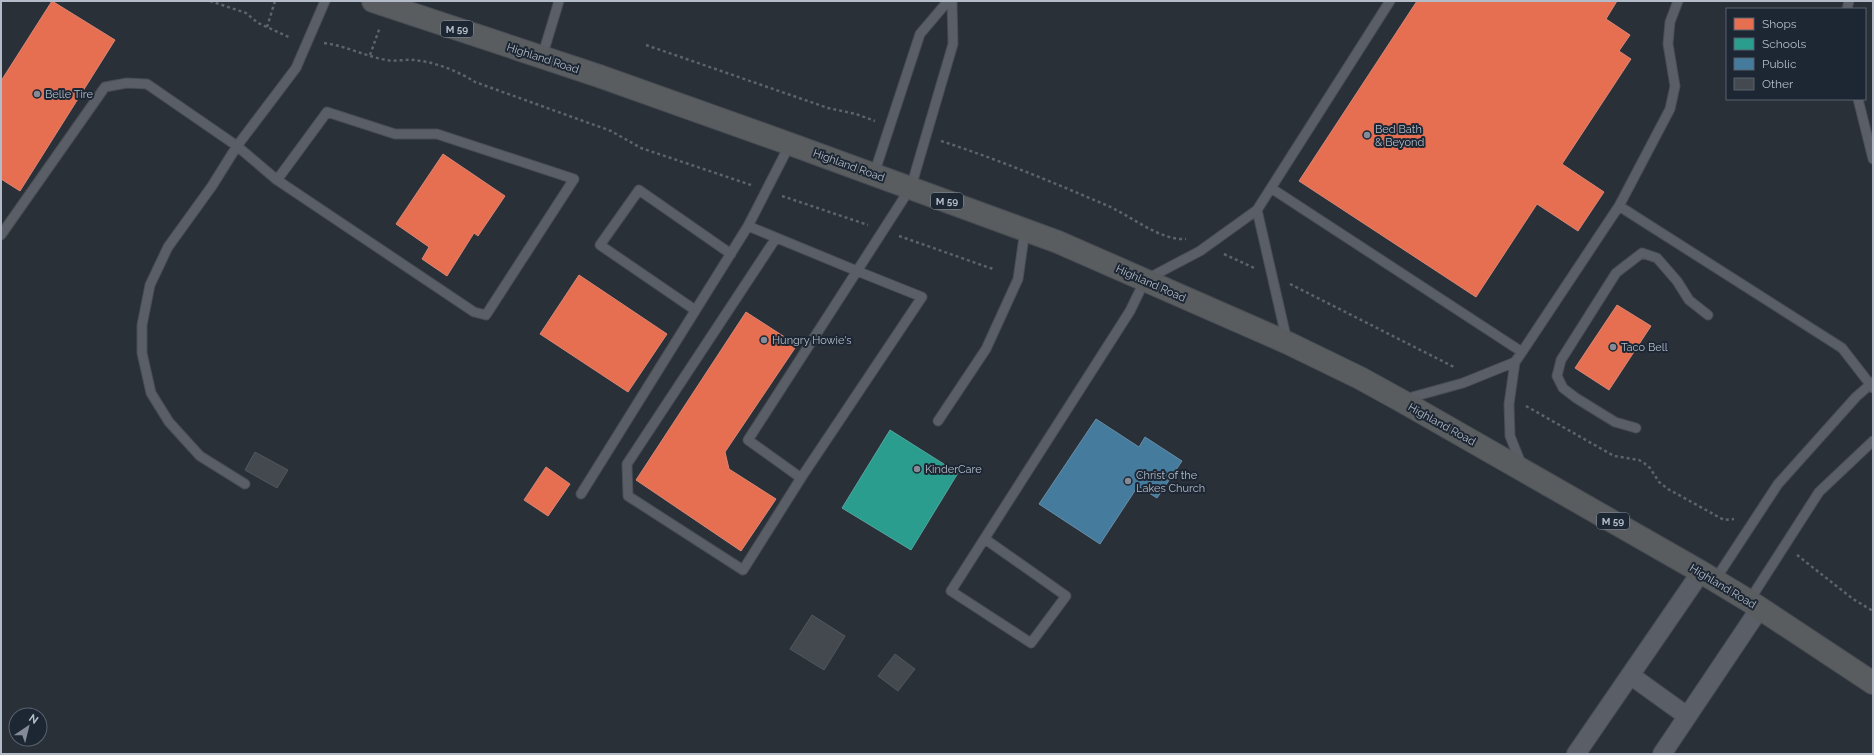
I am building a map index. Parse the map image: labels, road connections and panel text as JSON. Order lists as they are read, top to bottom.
{
  "streets": {
    "highway": ["M 59", "Highland Road"]
  },
  "places": [
    "Belle Tire",
    "Bed Bath & Beyond",
    "Hungry Howie's",
    "Taco Bell",
    "KinderCare",
    "Christ of the Lakes Church"
  ],
  "legend": [
    "Shops",
    "Schools",
    "Public",
    "Other"
  ],
  "north": "top right"
}
